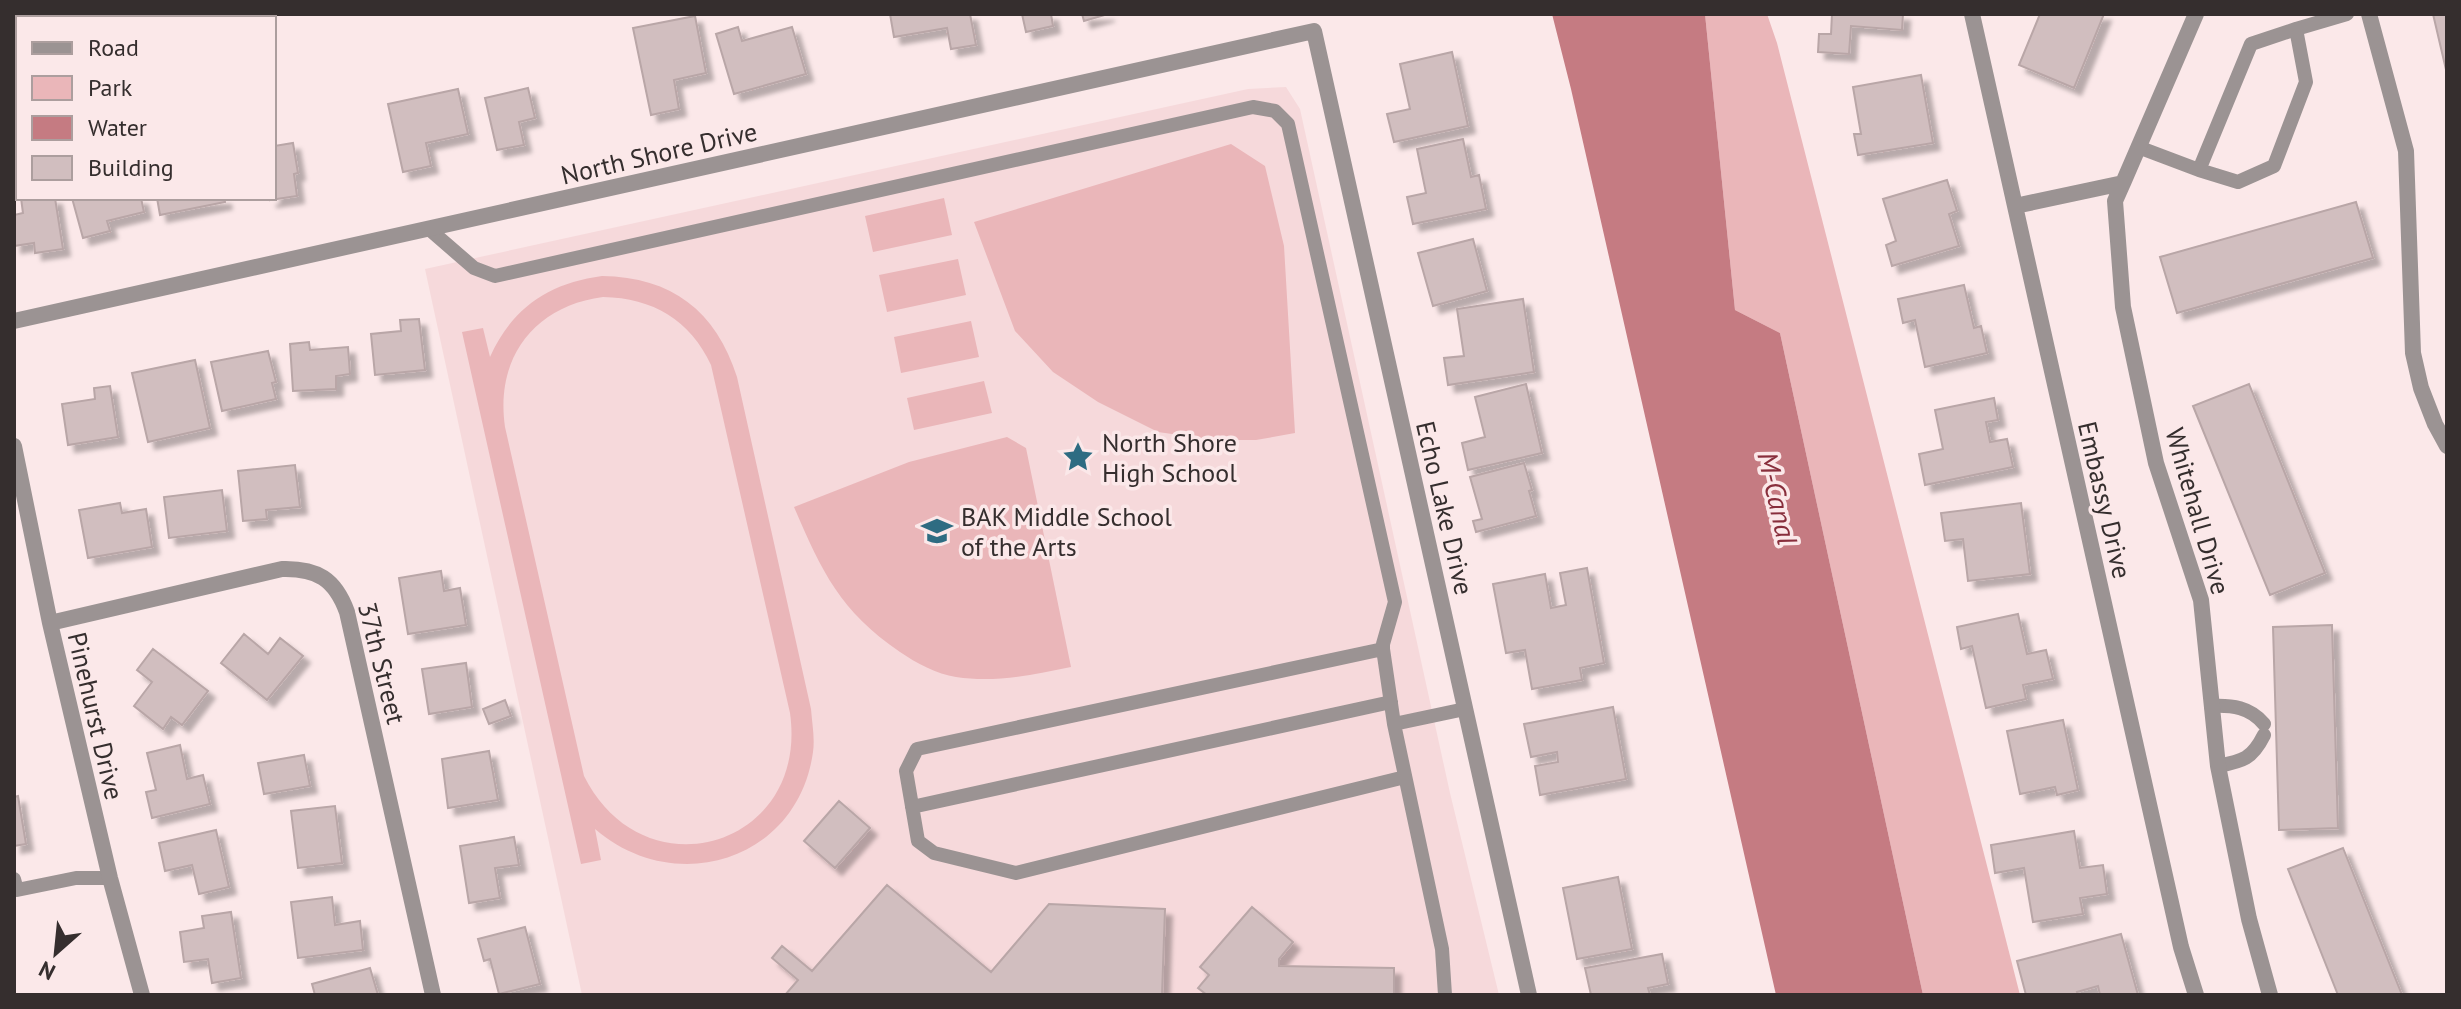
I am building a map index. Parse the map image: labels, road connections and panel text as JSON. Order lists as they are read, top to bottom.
{
  "streets": {
    "street": [
      "North Shore Drive",
      "Embassy Drive",
      "Echo Lake Drive",
      "Whitehall Drive",
      "37th Street",
      "Pinehurst Drive"
    ]
  },
  "crossings": [
    ["North Shore Drive", "Echo Lake Drive"],
    ["37th Street", "Pinehurst Drive"]
  ],
  "water": ["M-Canal"],
  "places": {
    "place": ["North Shore High School"],
    "school or university": ["BAK Middle School of the Arts"]
  },
  "legend": [
    "Road",
    "Park",
    "Water",
    "Building"
  ],
  "north": "bottom left"
}
